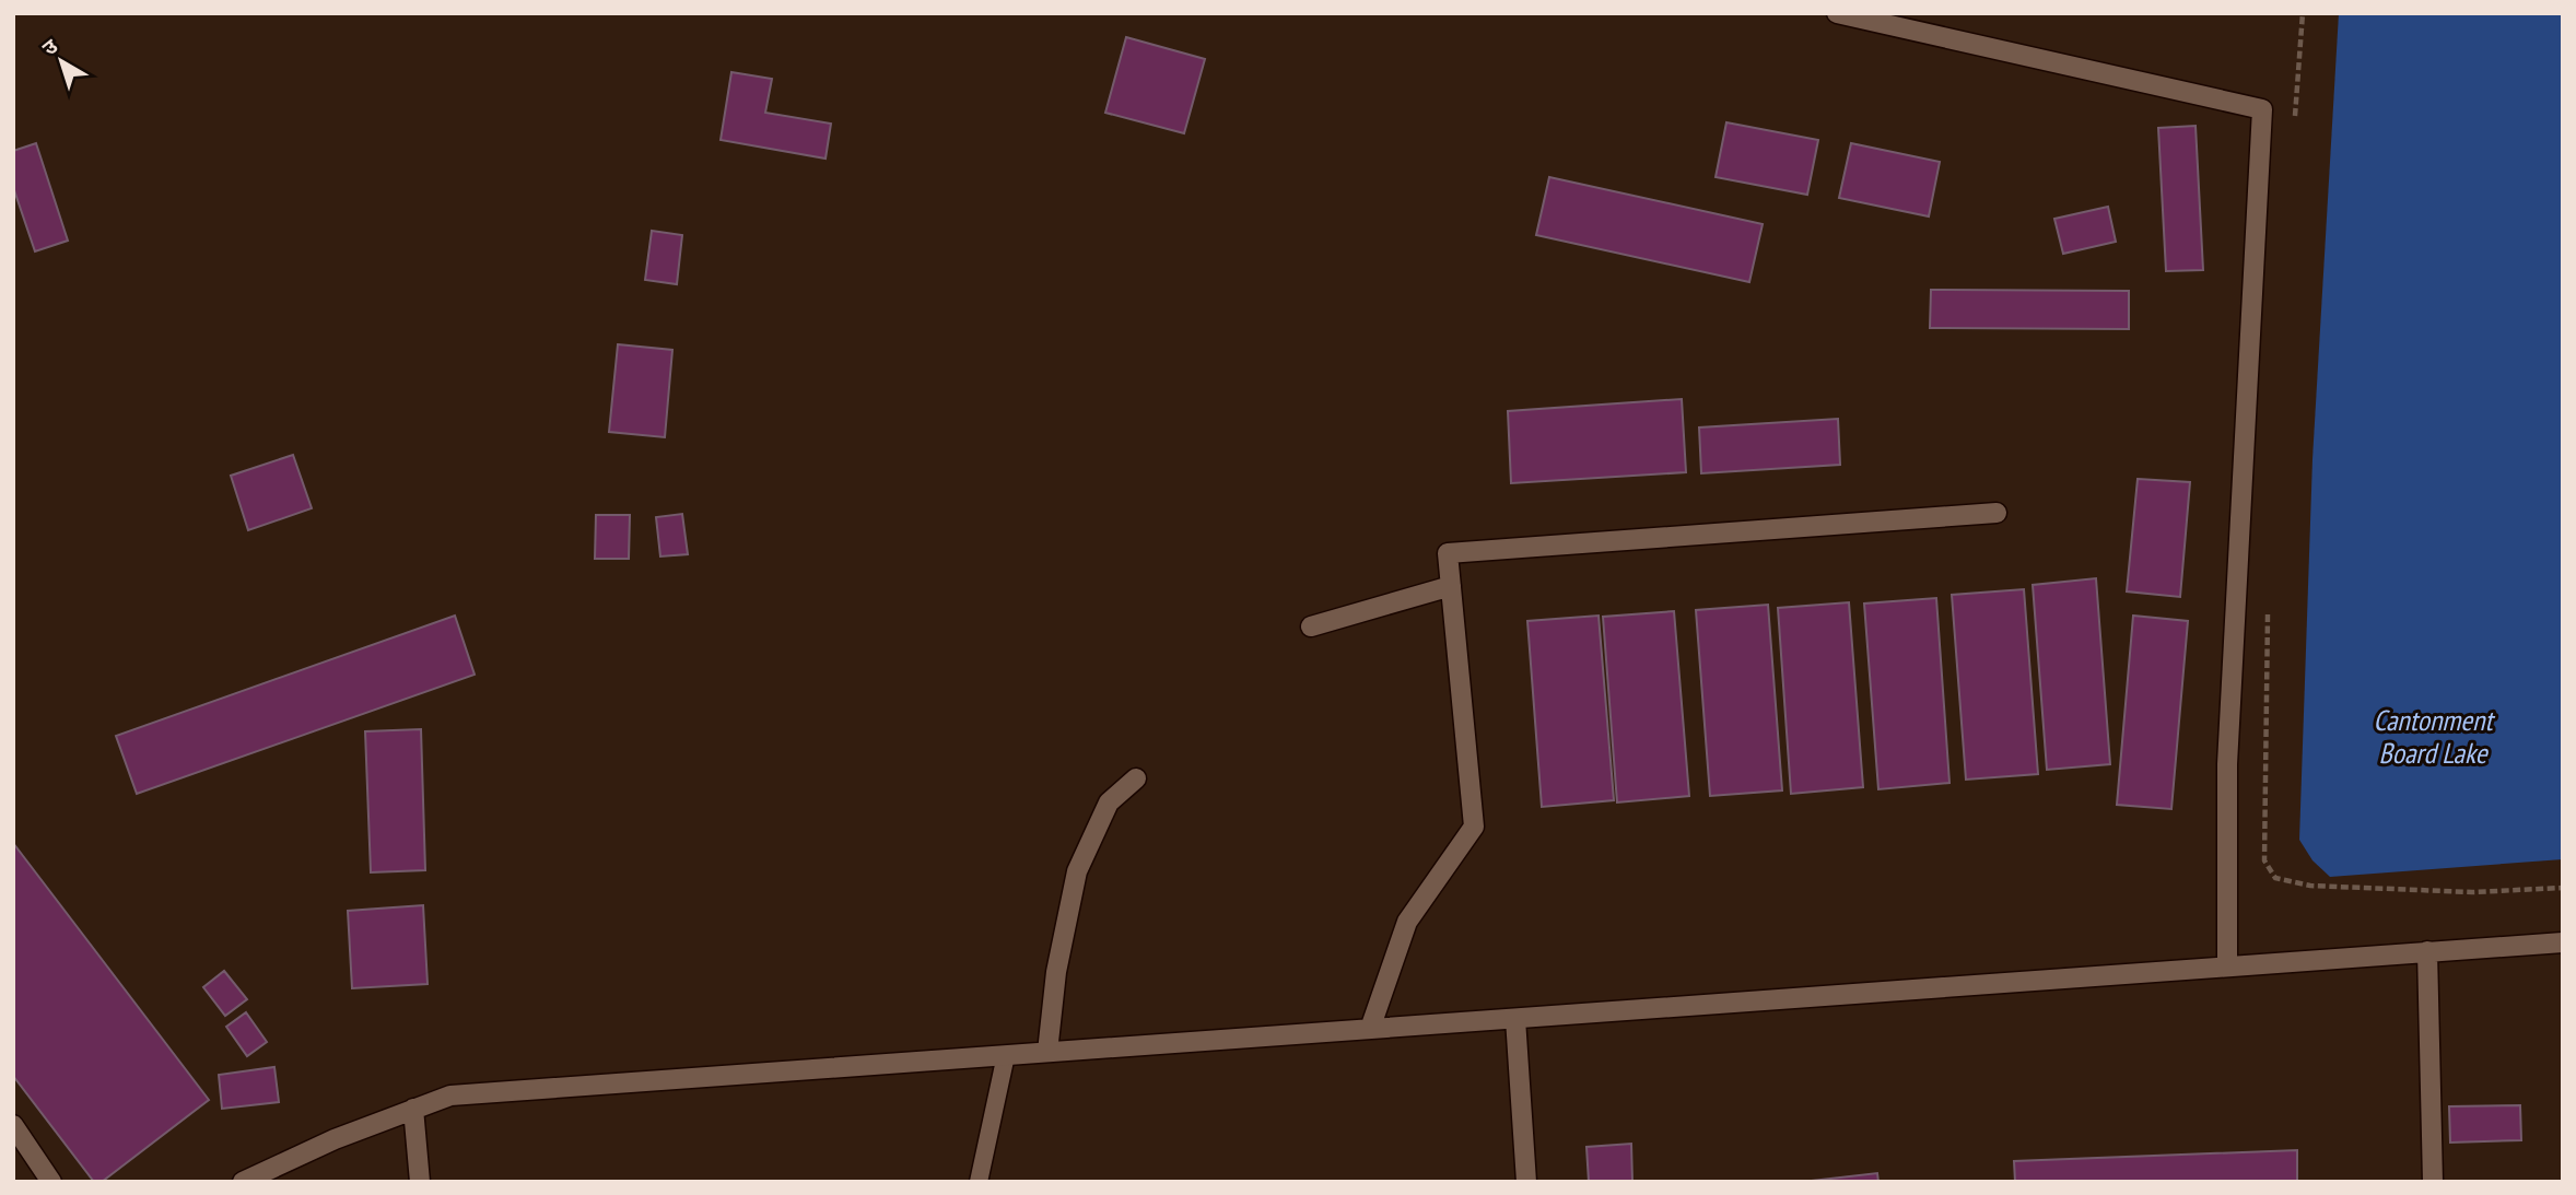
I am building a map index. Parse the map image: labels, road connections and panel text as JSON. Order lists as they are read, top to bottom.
{
  "water": ["Cantonment Board Lake"],
  "north": "top left"
}
